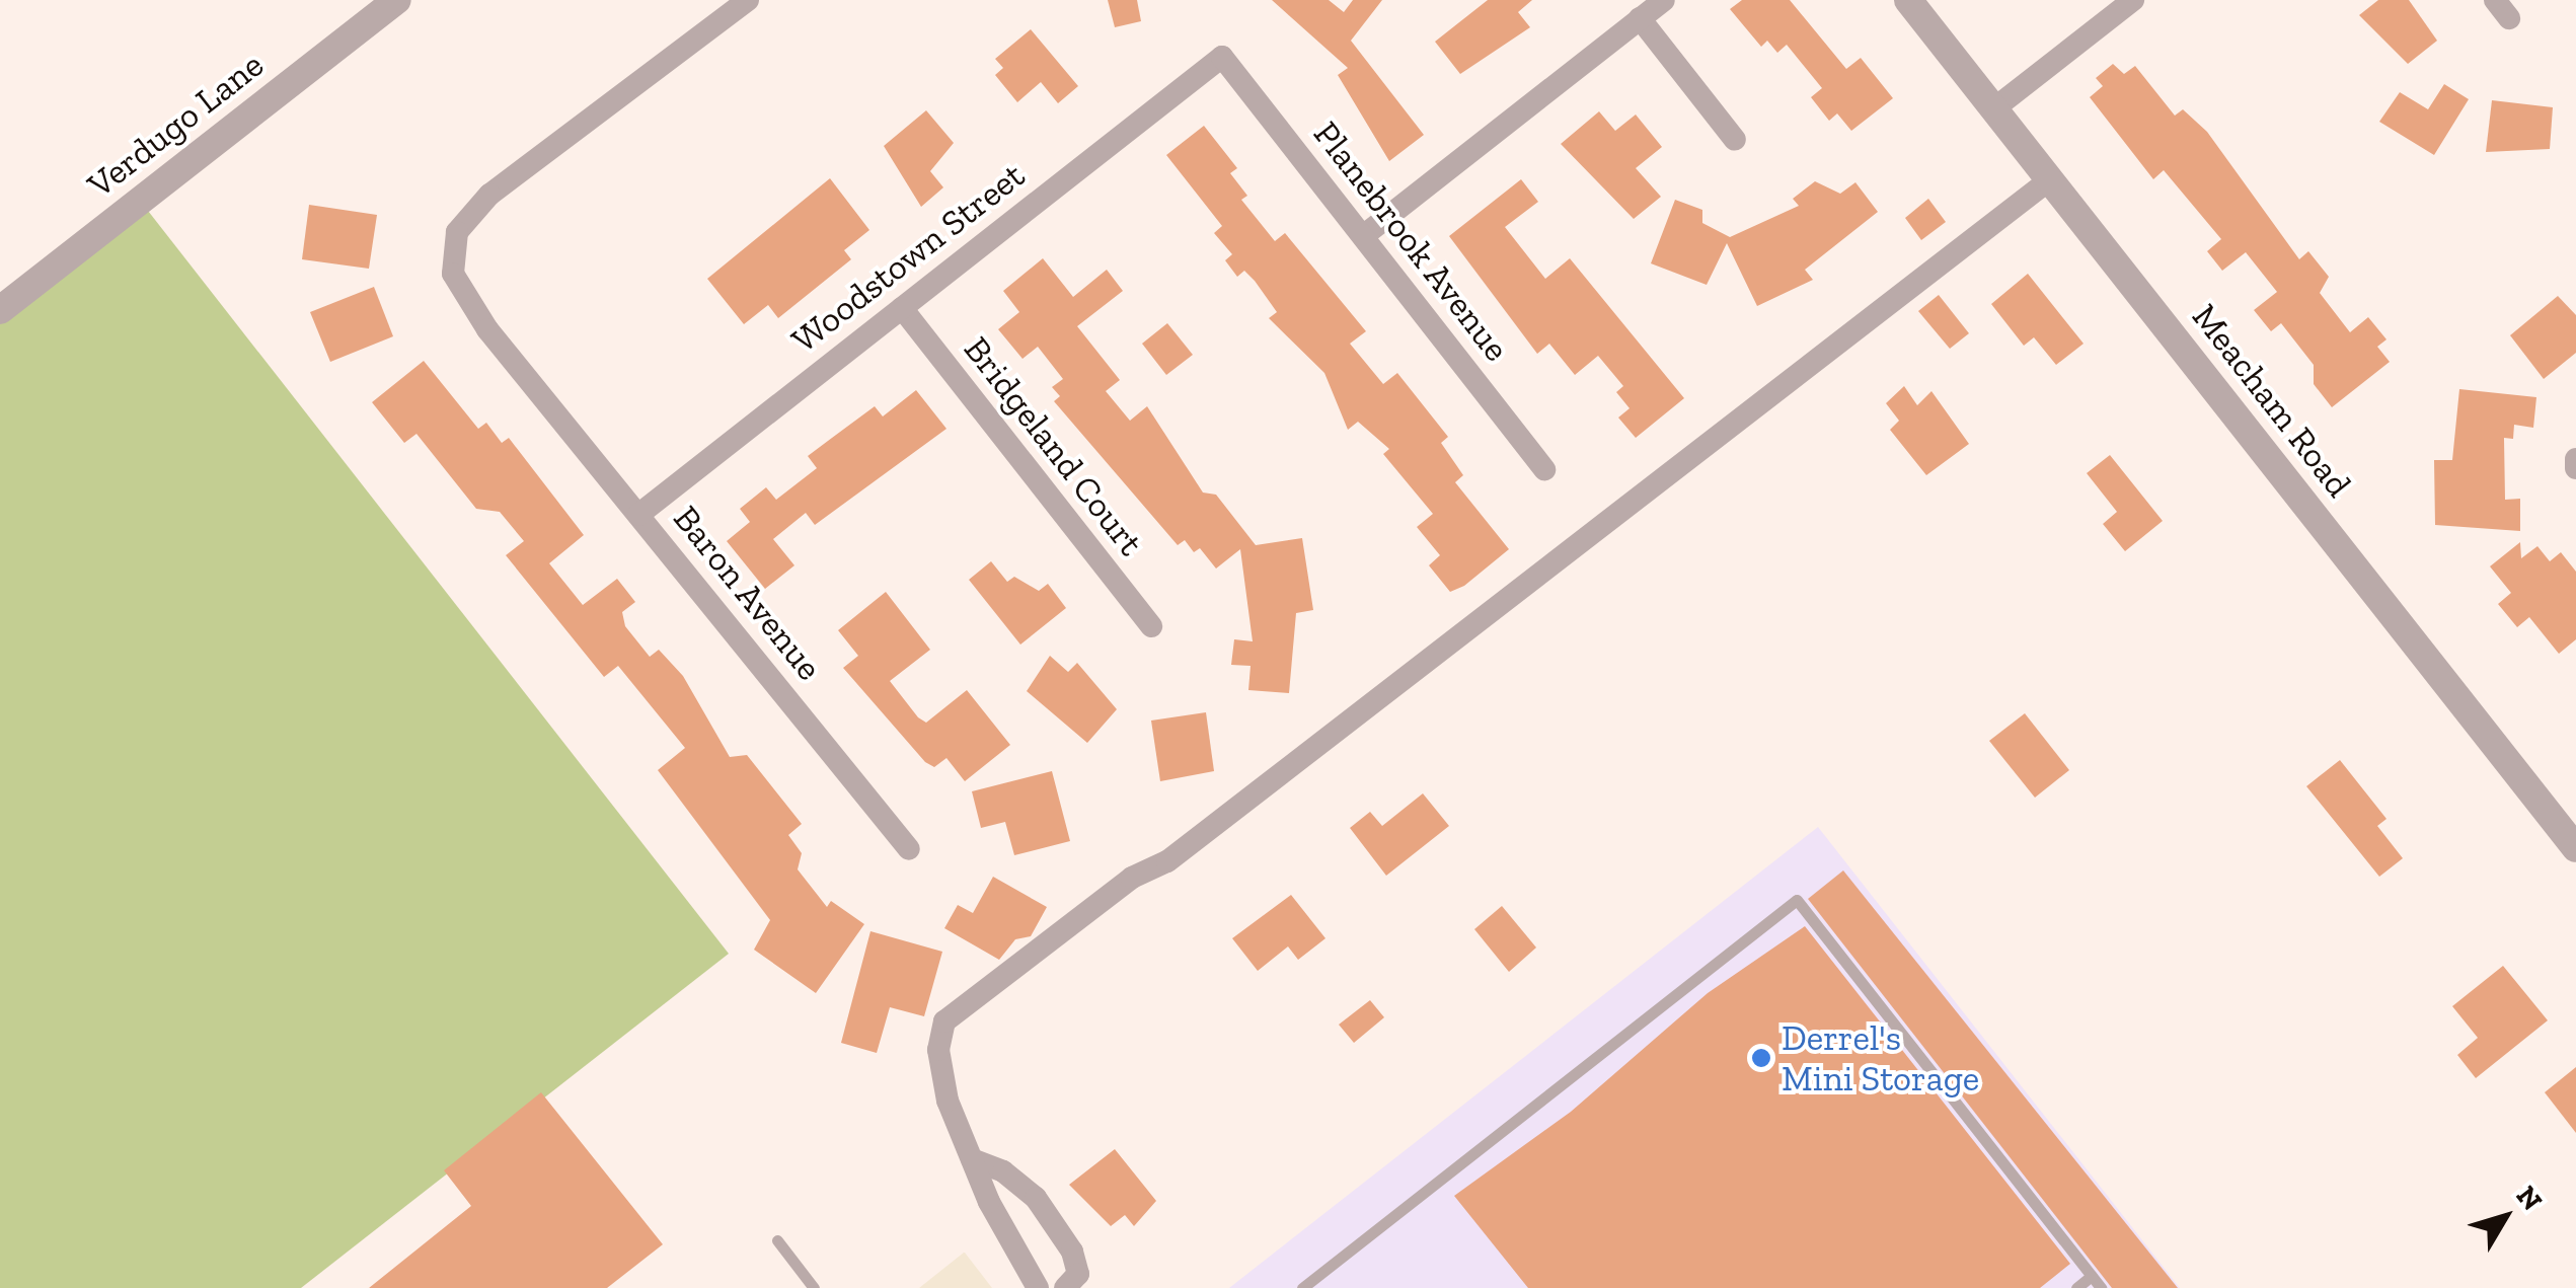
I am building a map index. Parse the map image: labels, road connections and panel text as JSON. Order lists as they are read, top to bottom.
{
  "streets": {
    "street": [
      "Verdugo Lane",
      "Planebrook Avenue",
      "Woodstown Street",
      "Meacham Road",
      "Bridgeland Court",
      "Baron Avenue"
    ]
  },
  "crossings": [
    ["Planebrook Avenue", "Woodstown Street"],
    ["Woodstown Street", "Bridgeland Court"],
    ["Woodstown Street", "Baron Avenue"]
  ],
  "places": ["Derrel's Mini Storage"],
  "north": "top right"
}
